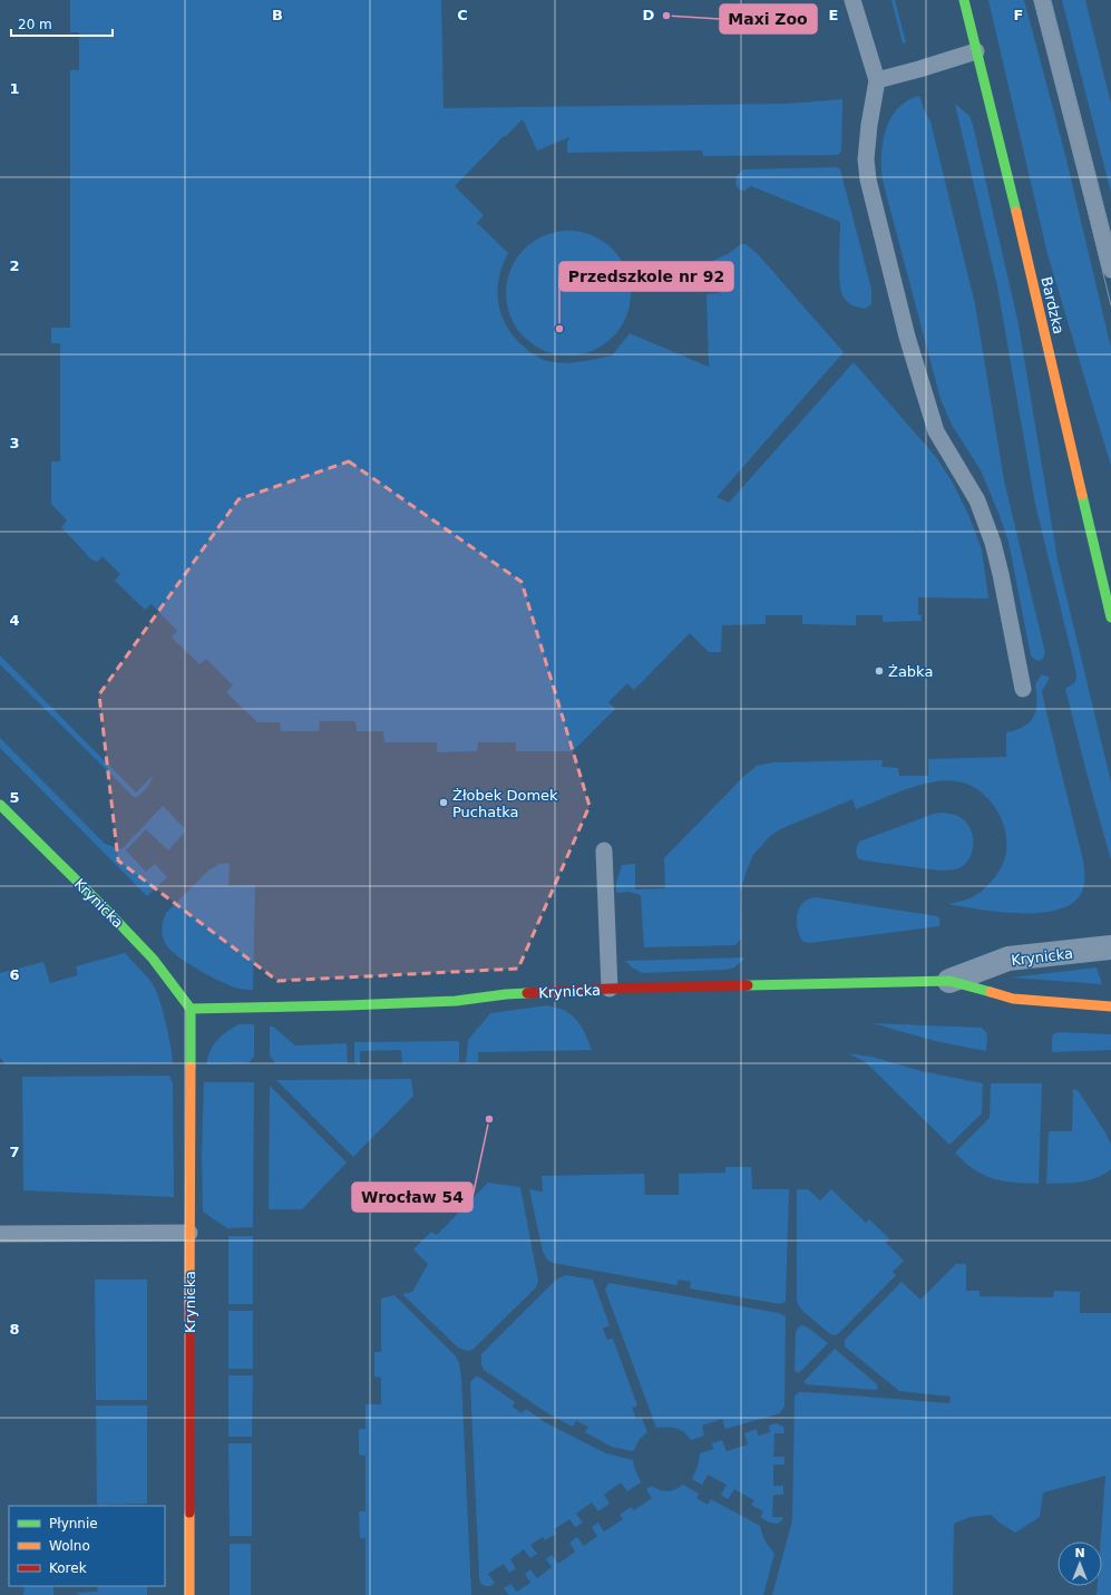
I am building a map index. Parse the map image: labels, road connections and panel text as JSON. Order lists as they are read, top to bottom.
{
  "streets": {
    "street": ["Bardzka", "Krynicka"]
  },
  "places": [
    "Maxi Zoo",
    "Przedszkole nr 92",
    "Żabka",
    "Żłobek Domek Puchatka",
    "Wrocław 54"
  ],
  "legend": ["Płynnie", "Wolno", "Korek"],
  "scale_bar": "20 m",
  "north": "top",
  "grid": {
    "columns": [
      "B",
      "C",
      "D",
      "E",
      "F"
    ],
    "rows": [
      "1",
      "2",
      "3",
      "4",
      "5",
      "6",
      "7",
      "8"
    ]
  }
}
